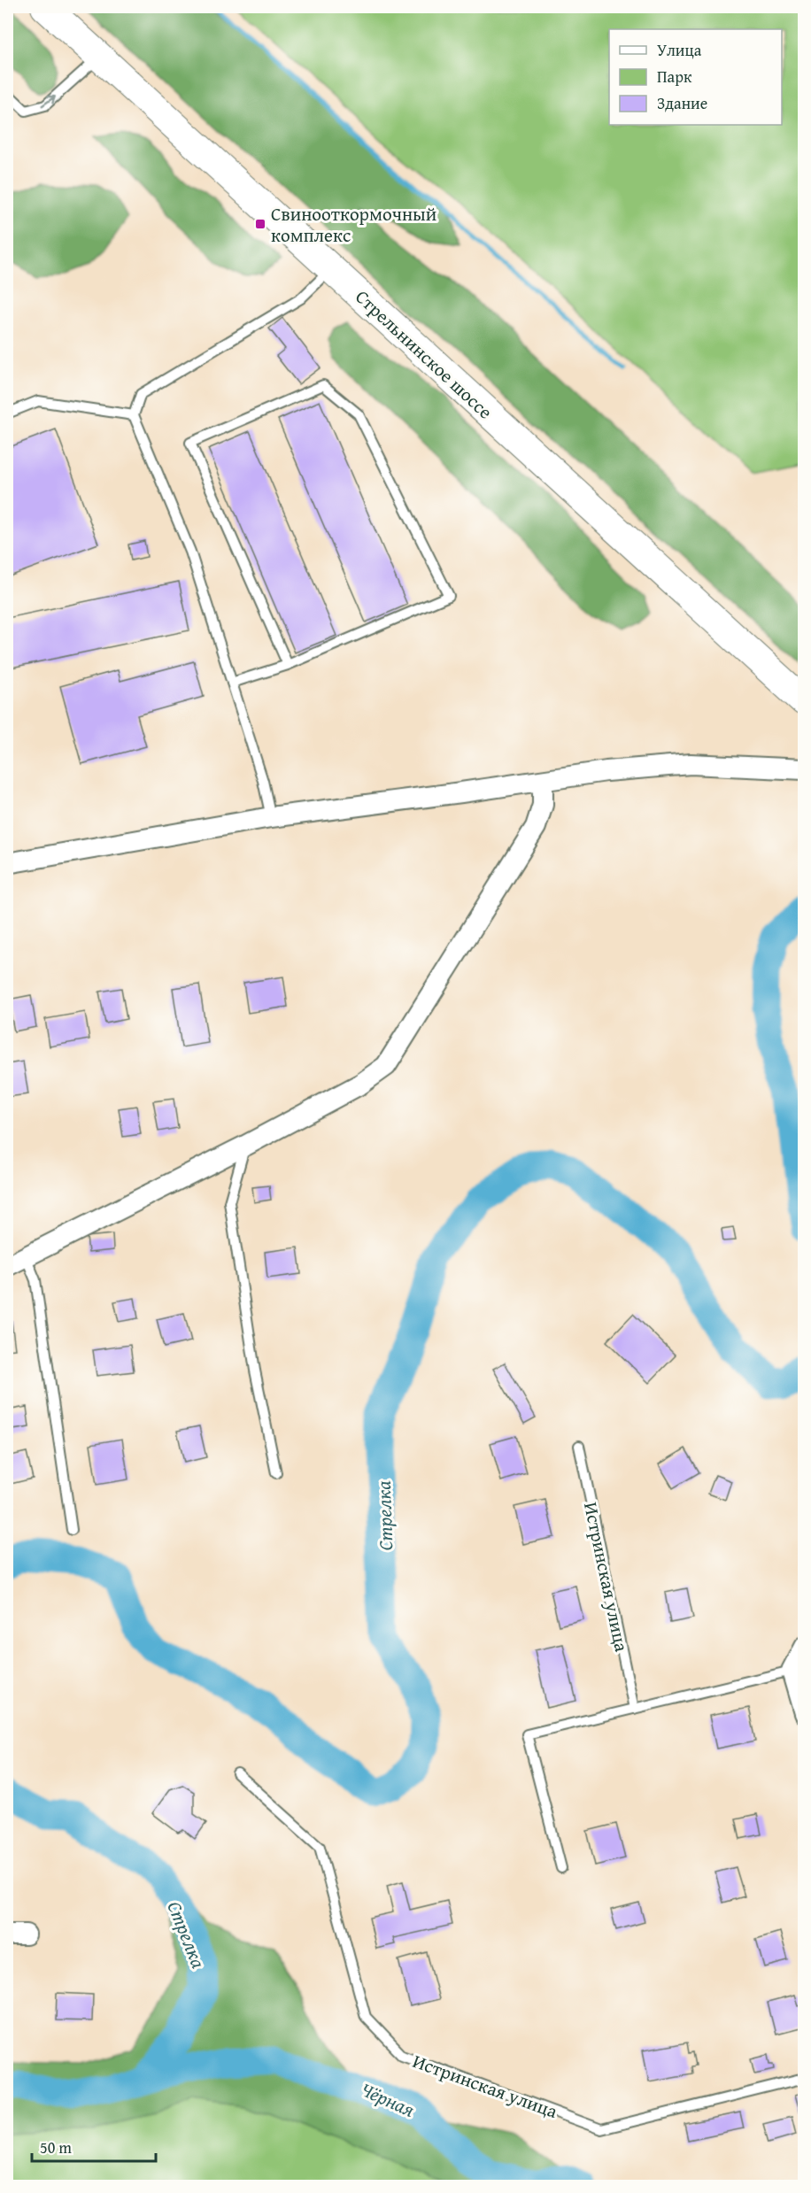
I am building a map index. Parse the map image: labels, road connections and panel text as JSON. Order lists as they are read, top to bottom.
{
  "streets": {
    "main road": ["Стрельнинское шоссе"],
    "lane": ["Истринская улица"]
  },
  "water": ["Стрелка", "Чёрная"],
  "places": {
    "transit": ["Свинооткормочный комплекс"]
  },
  "legend": ["Улица", "Парк", "Здание"],
  "scale_bar": "50 m"
}
